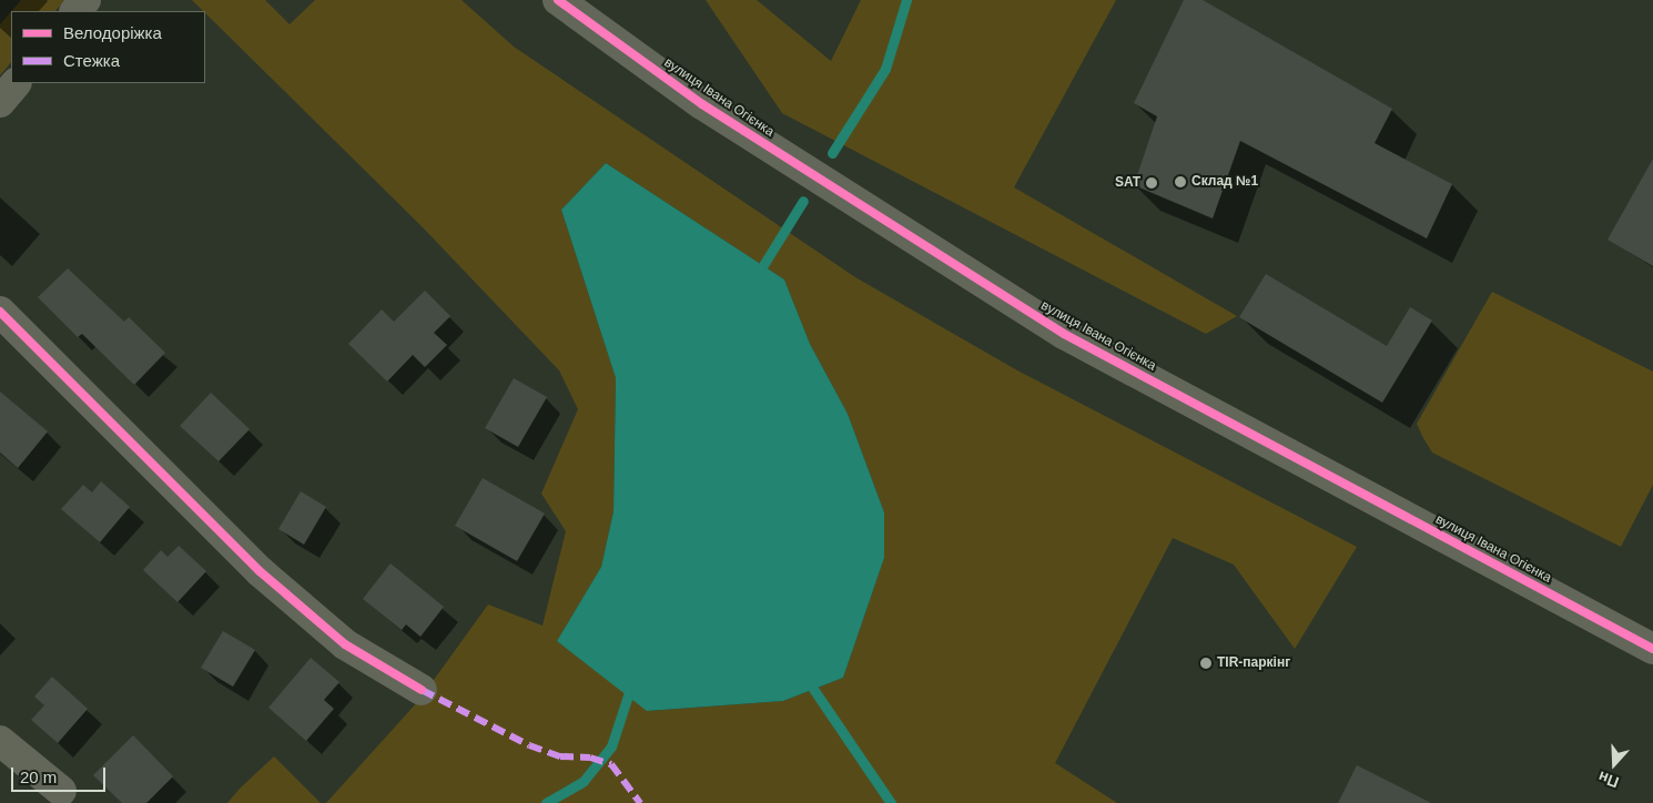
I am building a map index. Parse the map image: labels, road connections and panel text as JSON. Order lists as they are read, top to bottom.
{
  "streets": {
    "street": ["вулиця Івана Огієнка"]
  },
  "places": ["Склад №1", "SAT", "TIR-паркінг"],
  "legend": ["Велодоріжка", "Стежка"],
  "scale_bar": "20 m",
  "north": "bottom"
}
